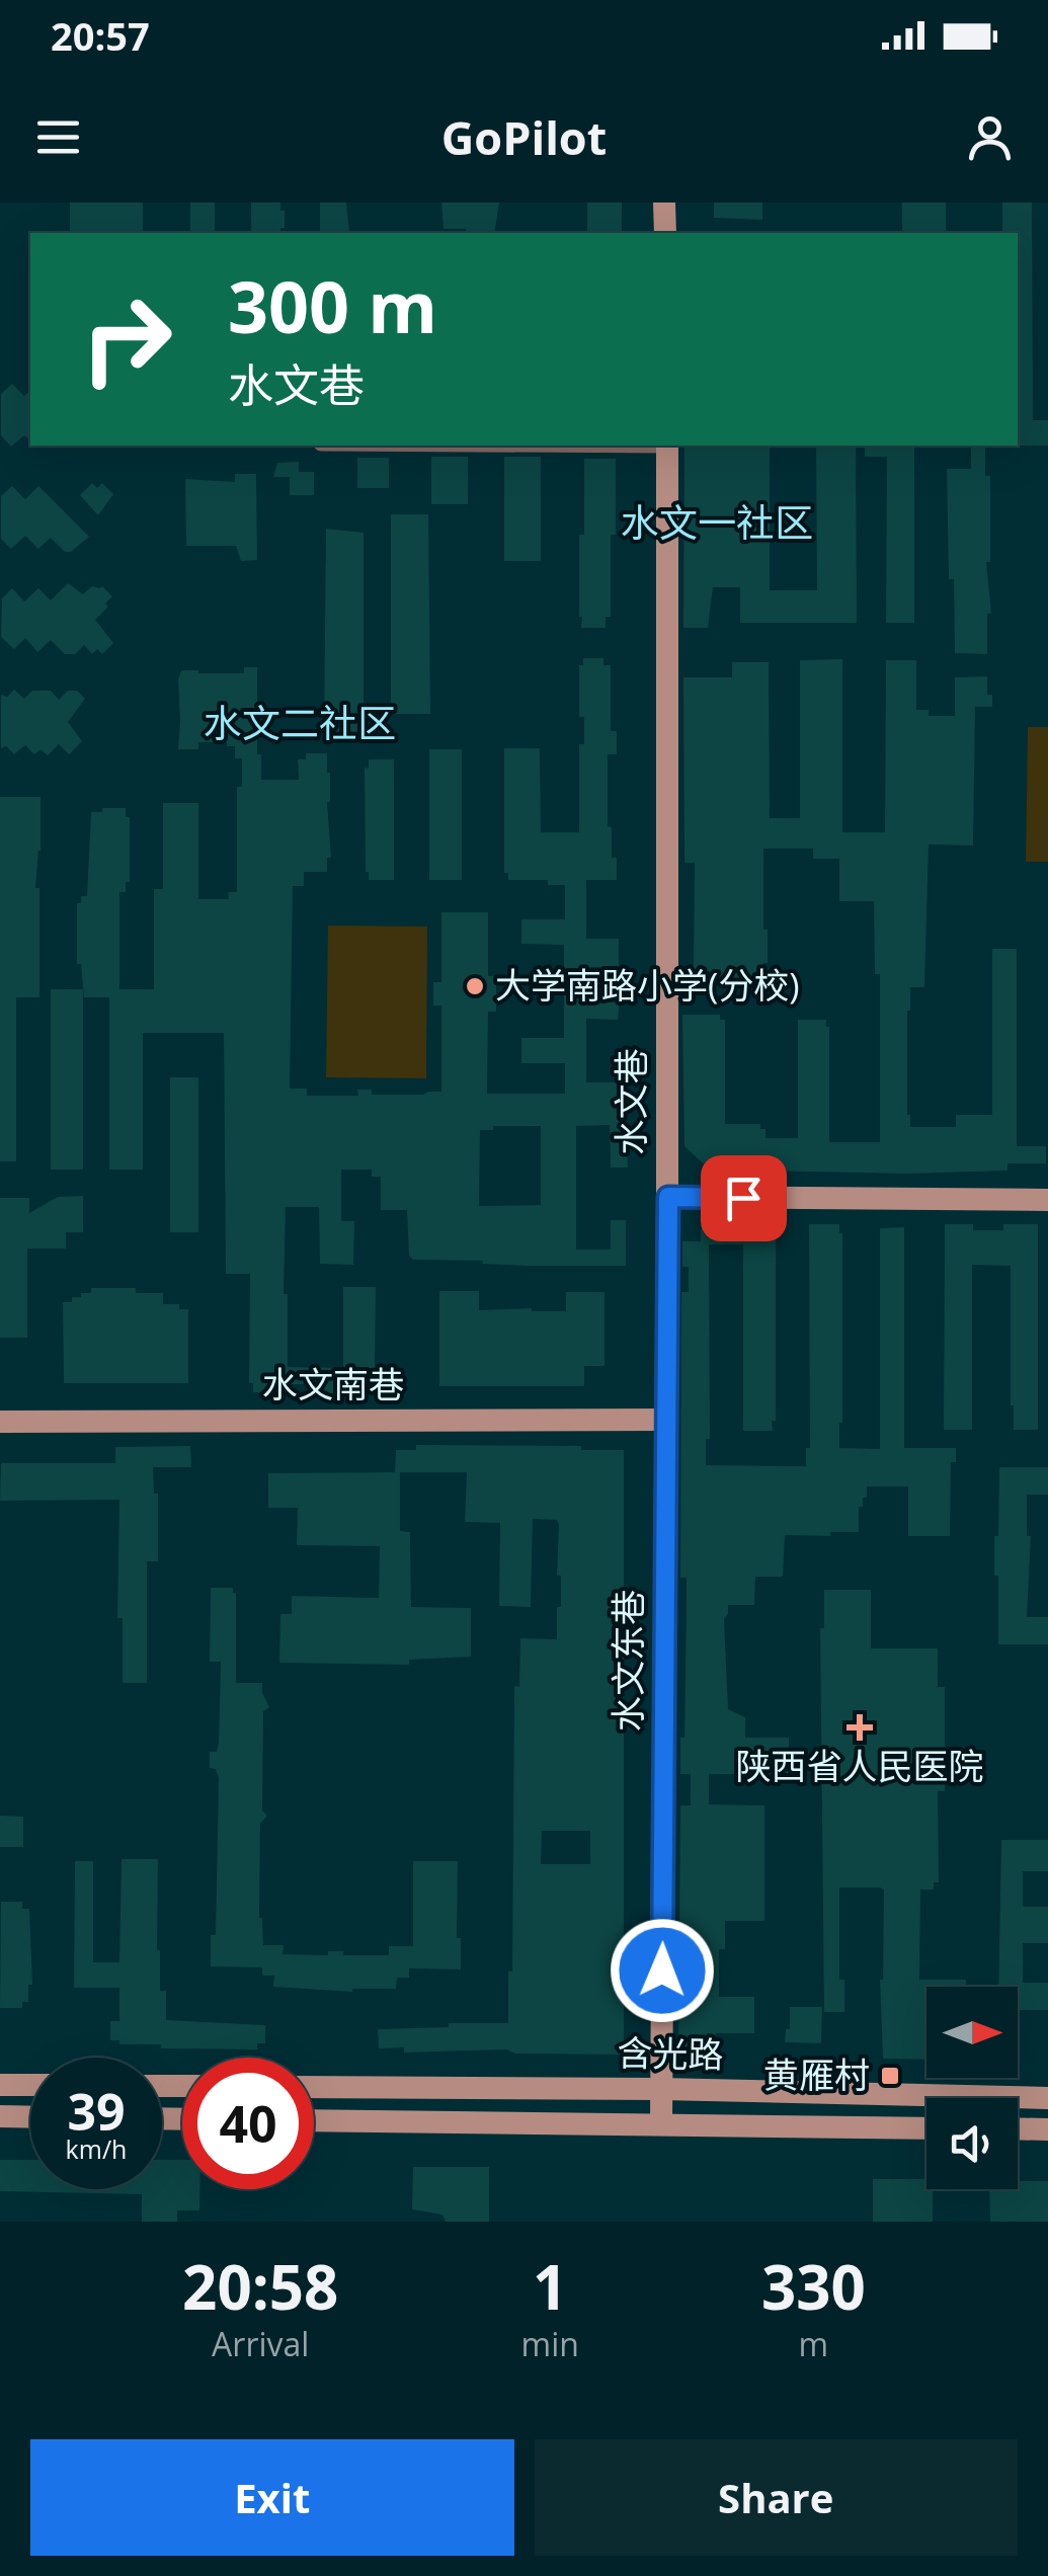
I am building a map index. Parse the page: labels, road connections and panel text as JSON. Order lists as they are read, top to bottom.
{
  "streets": {
    "street": [
      "水文巷",
      "水文南巷",
      "水文东巷",
      "含光路"
    ]
  },
  "crossings": [
    ["水文巷", "水文东巷"],
    ["水文南巷", "水文东巷"],
    ["水文东巷", "含光路"]
  ],
  "districts": ["水文一社区", "水文二社区"],
  "places": {
    "other": ["大学南路小学(分校)"],
    "health": ["陕西省人民医院"],
    "transit": ["黄雁村"]
  },
  "north": "right",
  "page": {
    "status": "20:57",
    "header": "GoPilot",
    "turn": ["300 m", "水文巷"],
    "speed": "39 km/h",
    "limit": "40",
    "eta": [
      "20:58",
      "Arrival",
      "1",
      "min",
      "330",
      "m"
    ],
    "buttons": ["Exit", "Share"]
  }
}
